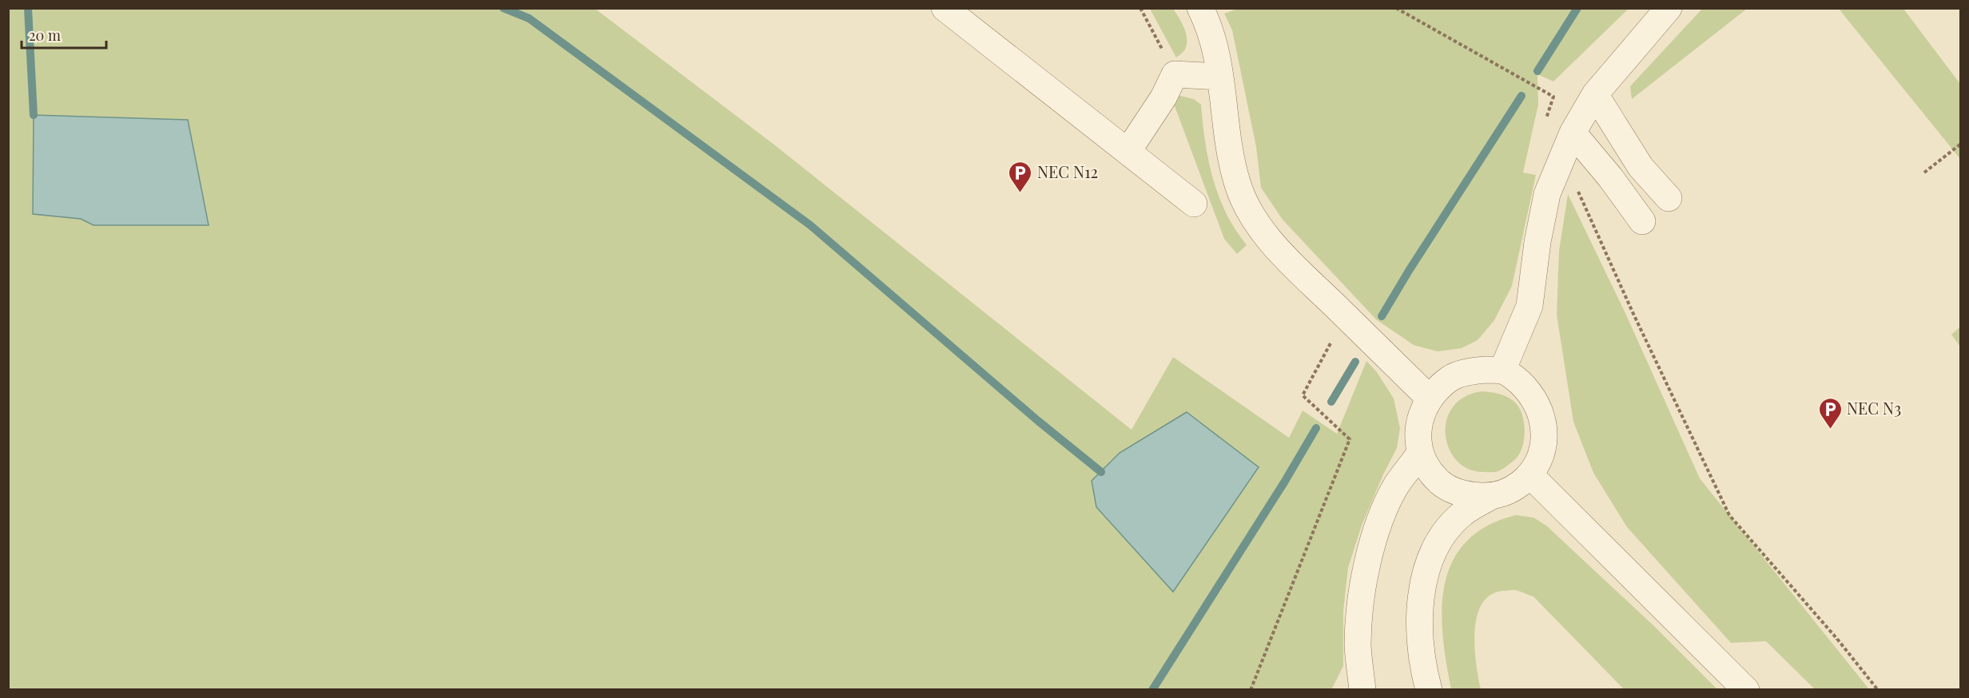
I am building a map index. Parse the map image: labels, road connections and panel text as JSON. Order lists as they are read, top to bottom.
{
  "places": {
    "parking": ["NEC N12", "NEC N3"]
  },
  "scale_bar": "20 m"
}
